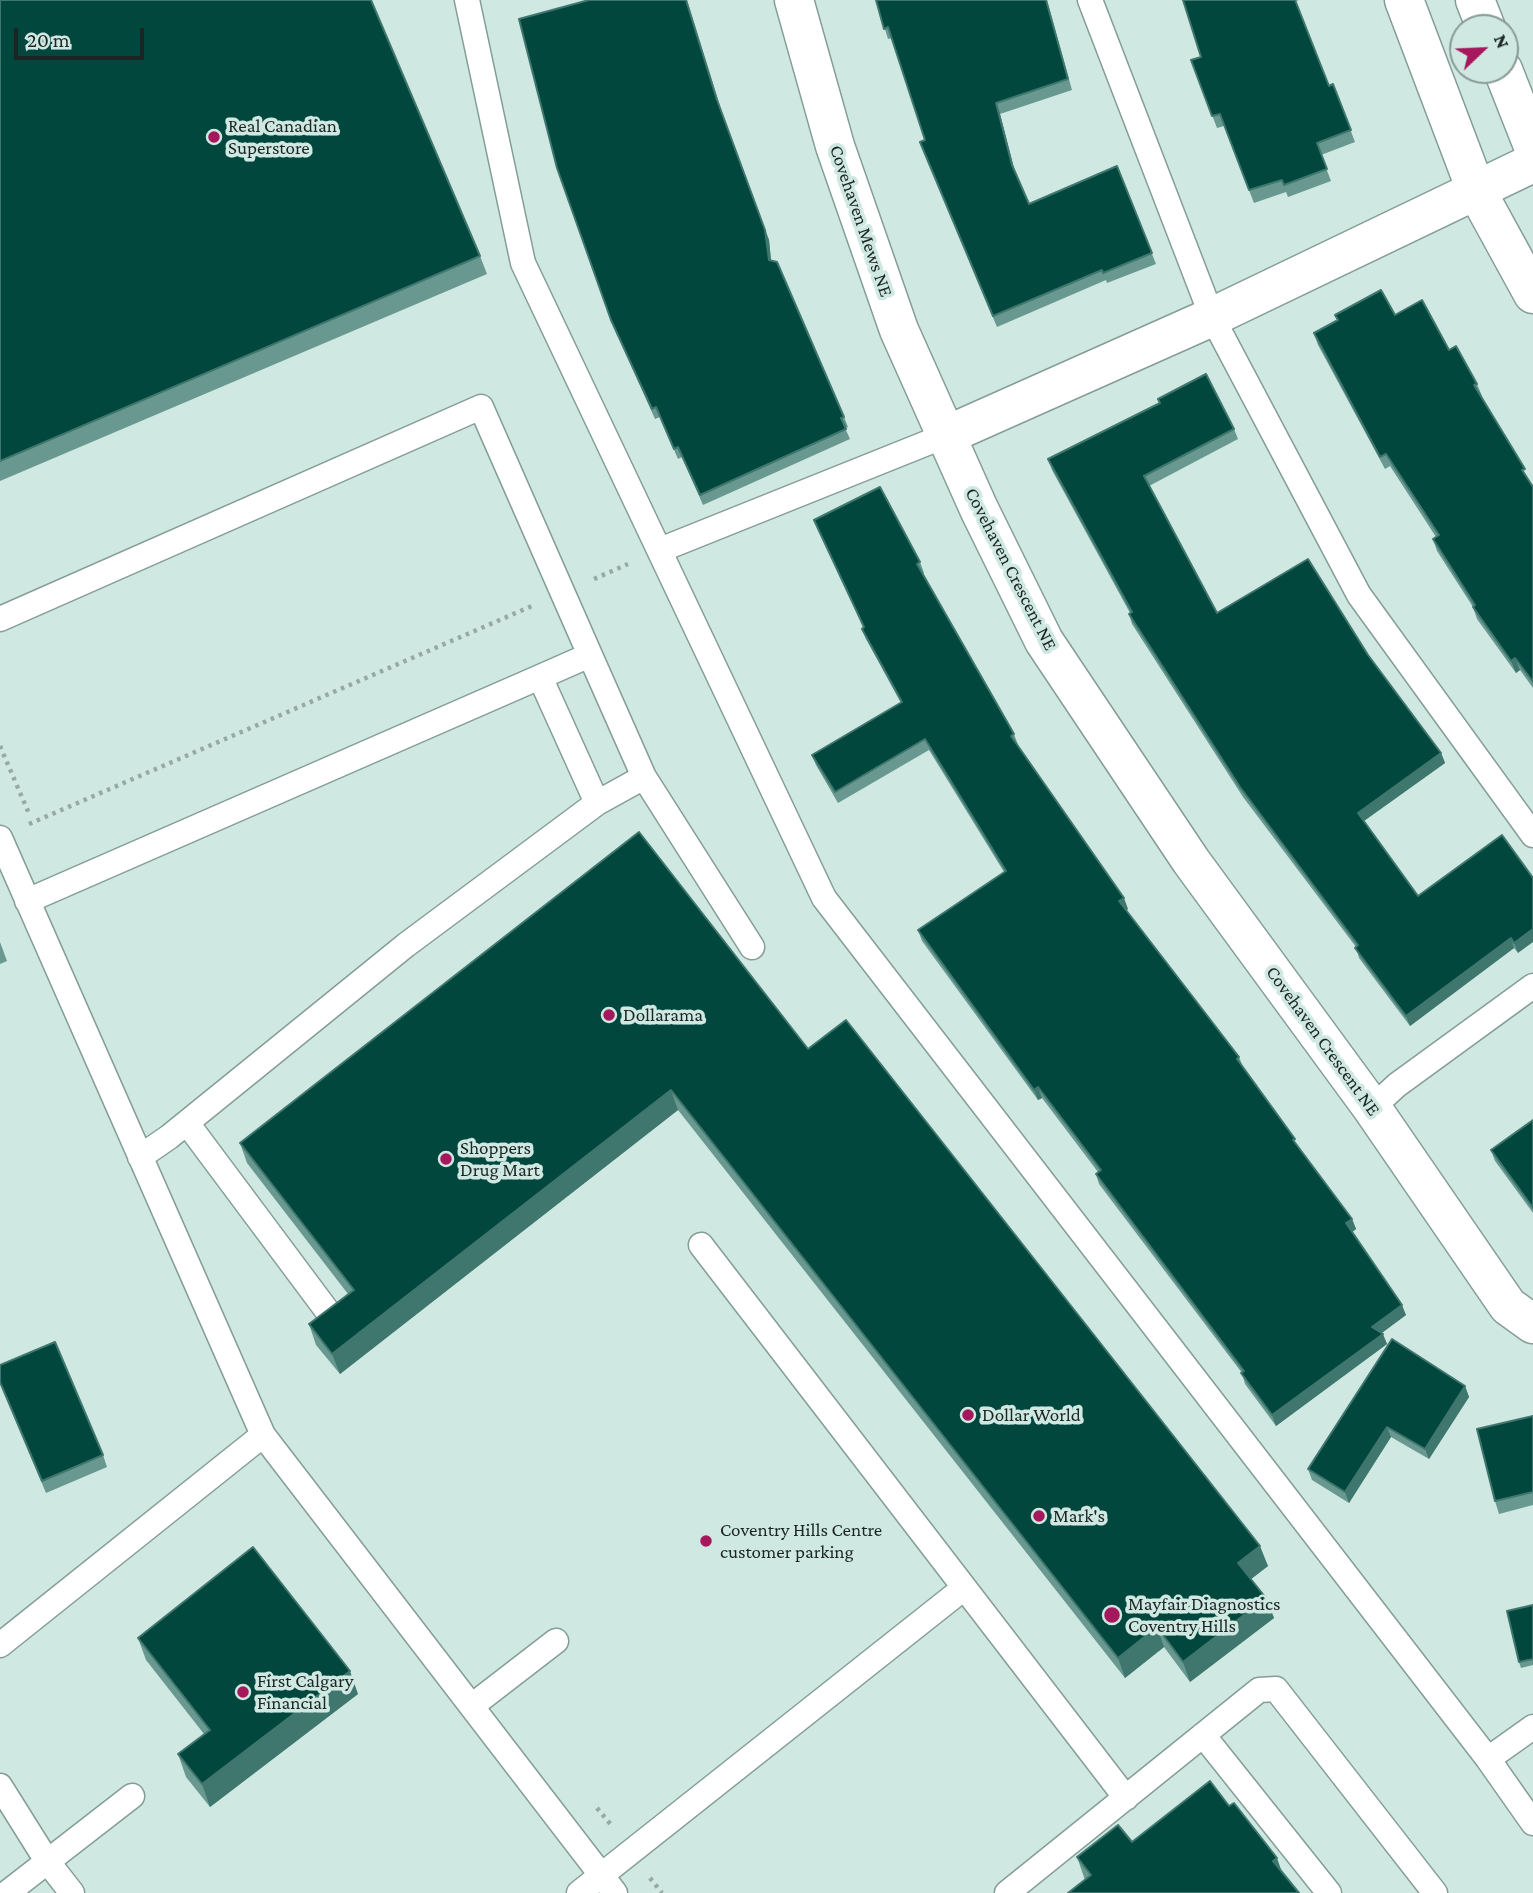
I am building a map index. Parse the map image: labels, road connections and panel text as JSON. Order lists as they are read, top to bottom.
{
  "streets": {
    "street": ["Covehaven Mews NE", "Covehaven Crescent NE"]
  },
  "crossings": [
    ["Covehaven Mews NE", "Covehaven Crescent NE"]
  ],
  "places": [
    "Real Canadian Superstore",
    "Dollarama",
    "Shoppers Drug Mart",
    "Dollar World",
    "Mark's",
    "Coventry Hills Centre customer parking",
    "Mayfair Diagnostics Coventry Hills",
    "First Calgary Financial"
  ],
  "scale_bar": "20 m",
  "north": "top right"
}
